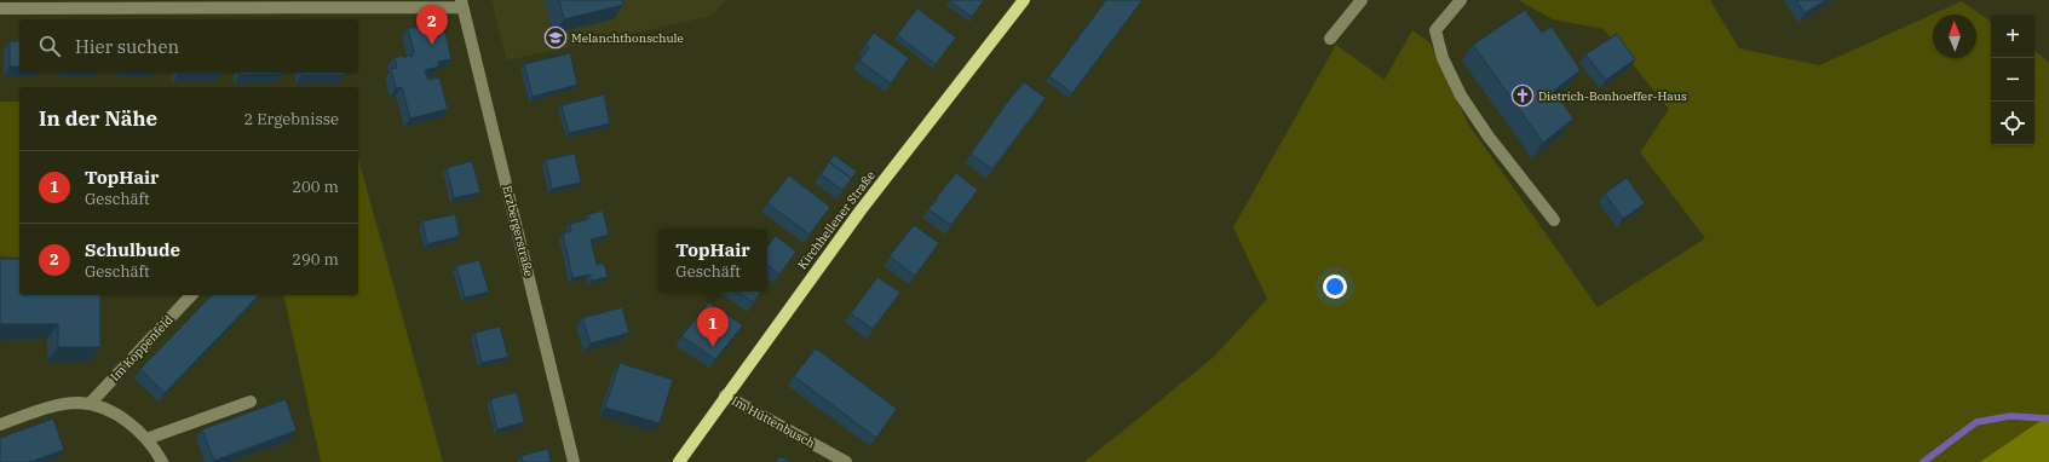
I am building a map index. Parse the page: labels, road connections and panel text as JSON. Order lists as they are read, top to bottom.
{
  "streets": {
    "main road": ["Kirchhellener Straße"],
    "street": ["Erzbergerstraße", "Im Koppenfeld", "Im Hüttenbusch"]
  },
  "crossings": [
    ["Kirchhellener Straße", "Im Hüttenbusch"]
  ],
  "places": {
    "school or university": ["Melanchthonschule"],
    "church": ["Dietrich-Bonhoeffer-Haus"]
  },
  "north": "top",
  "page": {
    "pins": ["2", "1"],
    "map_buttons": ["+", "−"],
    "search": "Hier suchen",
    "heading": ["In der Nähe", "2 Ergebnisse"],
    "list": [
      {
        "mark": "1",
        "name": "TopHair",
        "note": "Geschäft",
        "value": "200 m"
      },
      {
        "mark": "2",
        "name": "Schulbude",
        "note": "Geschäft",
        "value": "290 m"
      }
    ],
    "popup": ["TopHair", "Geschäft"]
  }
}
